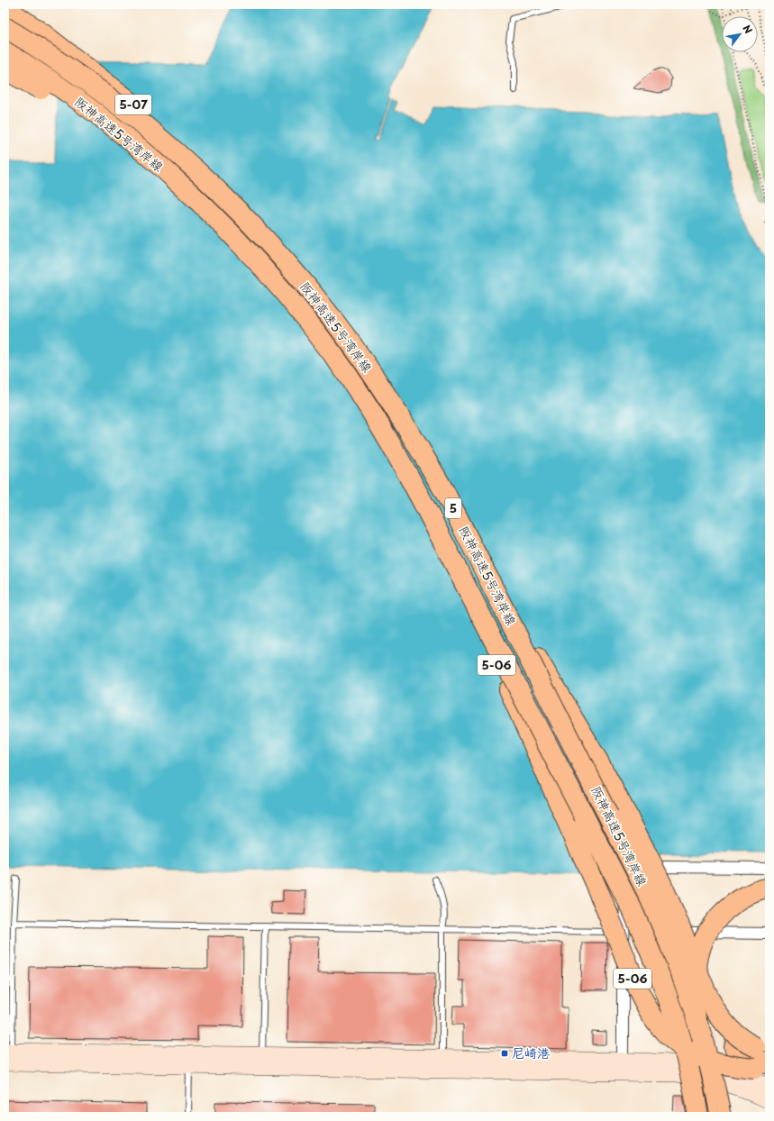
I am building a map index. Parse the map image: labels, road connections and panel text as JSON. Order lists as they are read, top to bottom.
{
  "streets": {
    "highway": [
      "5-07",
      "阪神高速5号湾岸線",
      "5",
      "5-06"
    ]
  },
  "crossings": [
    ["5-07", "阪神高速5号湾岸線"],
    ["阪神高速5号湾岸線", "5-06"]
  ],
  "places": {
    "transit": ["尼崎港"]
  },
  "north": "top right"
}
